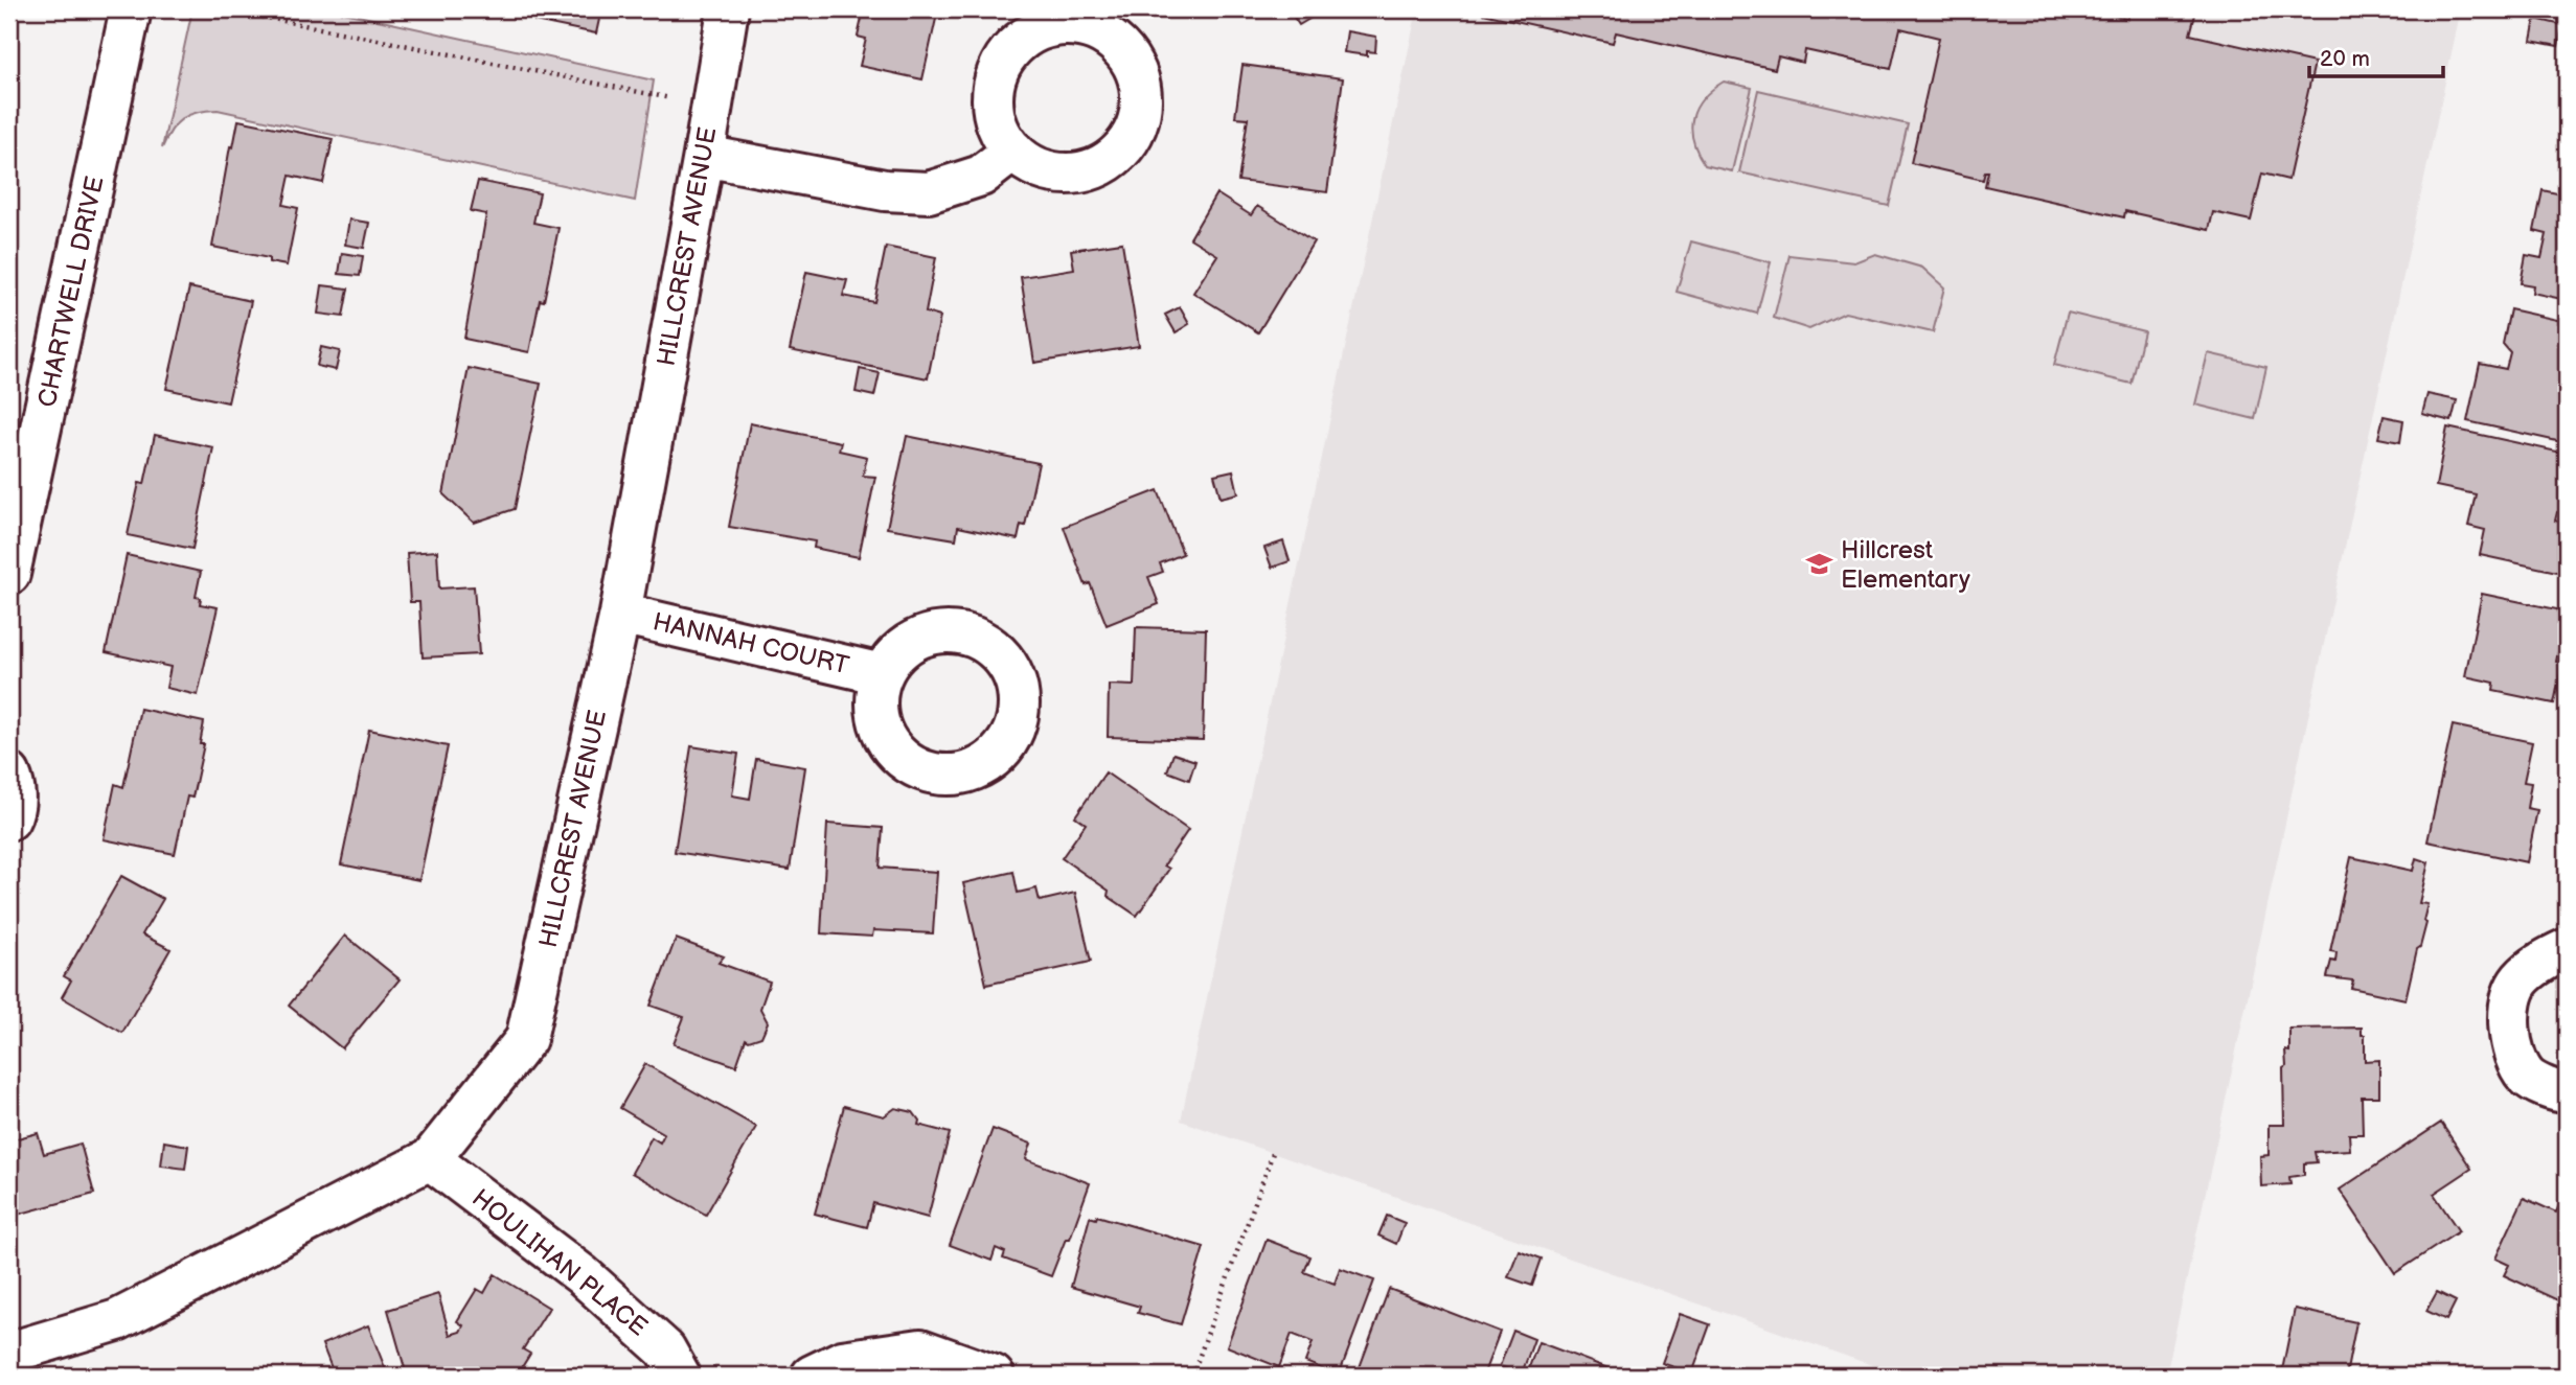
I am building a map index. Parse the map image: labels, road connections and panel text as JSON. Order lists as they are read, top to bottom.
{
  "streets": {
    "street": [
      "HILLCREST AVENUE",
      "CHARTWELL DRIVE",
      "HANNAH COURT",
      "HOULIHAN PLACE"
    ]
  },
  "crossings": [
    ["HILLCREST AVENUE", "HANNAH COURT"],
    ["HILLCREST AVENUE", "HOULIHAN PLACE"]
  ],
  "places": {
    "school or university": ["Hillcrest Elementary"]
  },
  "scale_bar": "20 m"
}
